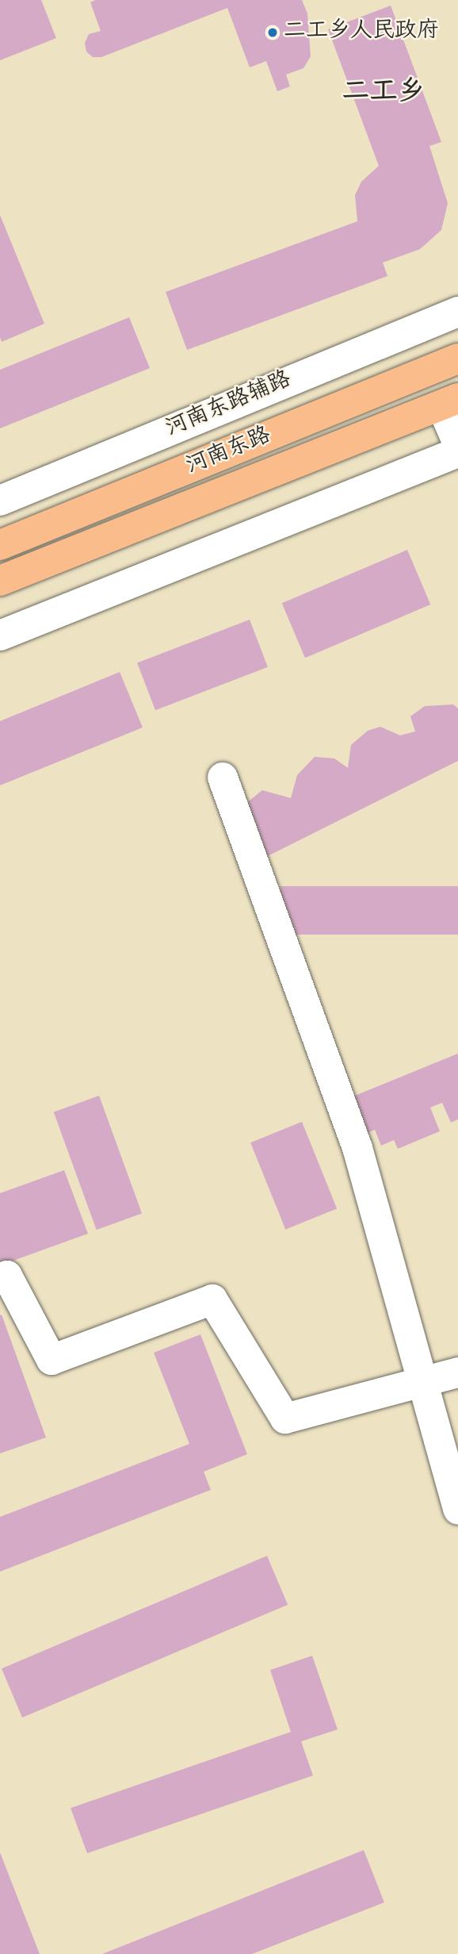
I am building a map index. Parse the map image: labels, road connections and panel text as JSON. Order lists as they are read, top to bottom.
{
  "streets": {
    "main road": ["河南东路"],
    "street": ["河南东路辅路"]
  },
  "districts": ["二工乡"],
  "places": ["二工乡人民政府"]
}
